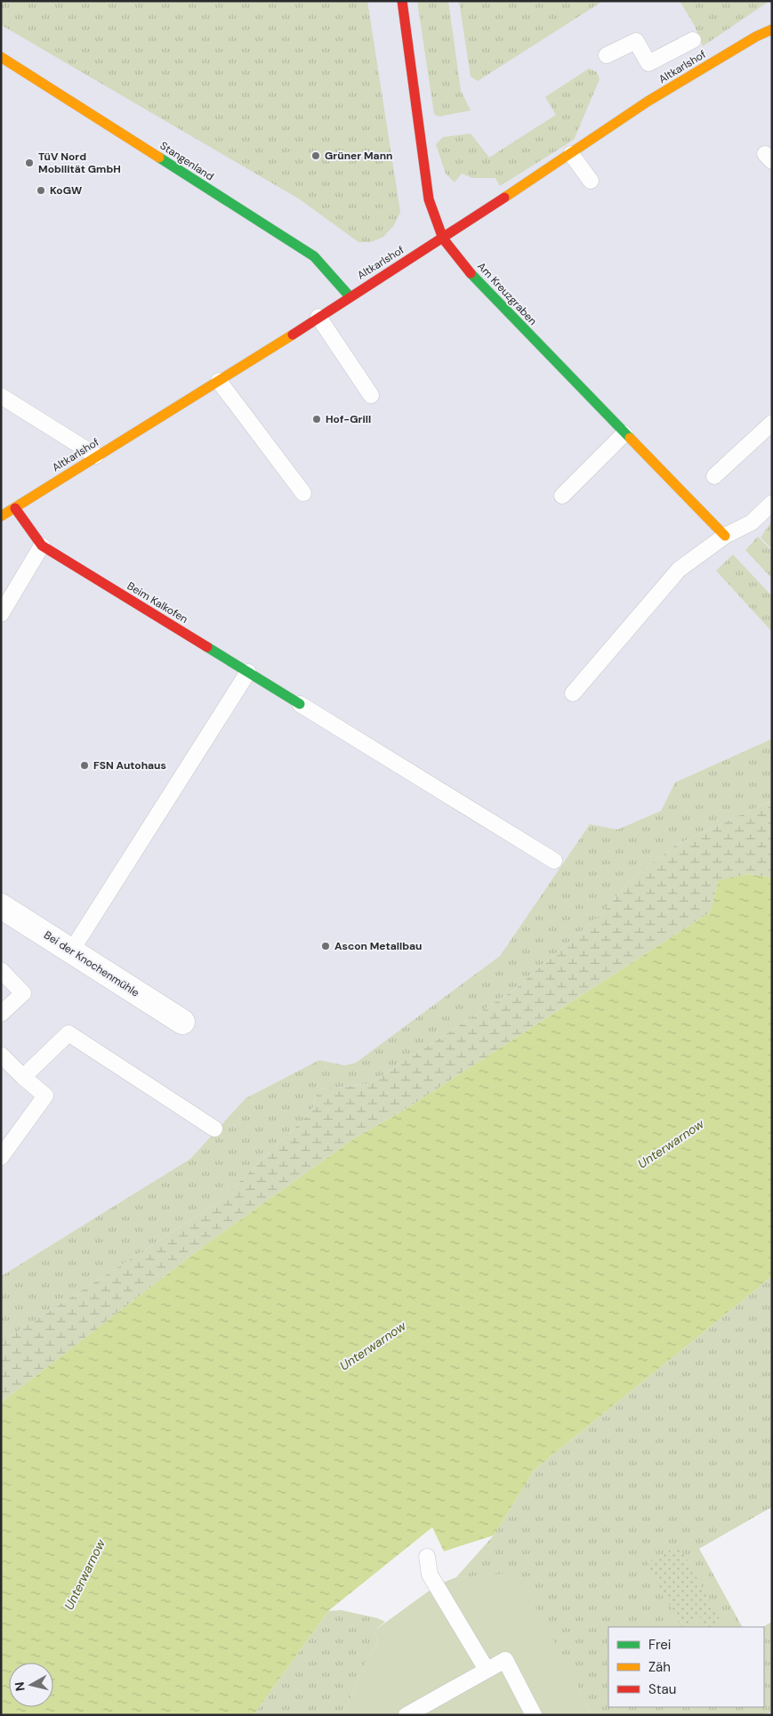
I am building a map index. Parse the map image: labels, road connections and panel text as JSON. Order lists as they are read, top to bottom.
{
  "streets": {
    "street": [
      "Altkarlshof",
      "Stangenland",
      "Am Kreuzgraben",
      "Beim Kalkofen",
      "Bei der Knochenmühle"
    ]
  },
  "crossings": [
    ["Altkarlshof", "Stangenland"],
    ["Altkarlshof", "Am Kreuzgraben"],
    ["Altkarlshof", "Beim Kalkofen"]
  ],
  "water": ["Unterwarnow"],
  "places": [
    "Grüner Mann",
    "TüV Nord Mobilität GmbH",
    "KoGW",
    "Hof-Grill",
    "FSN Autohaus",
    "Ascon Metallbau"
  ],
  "legend": ["Frei", "Zäh", "Stau"],
  "north": "left"
}
